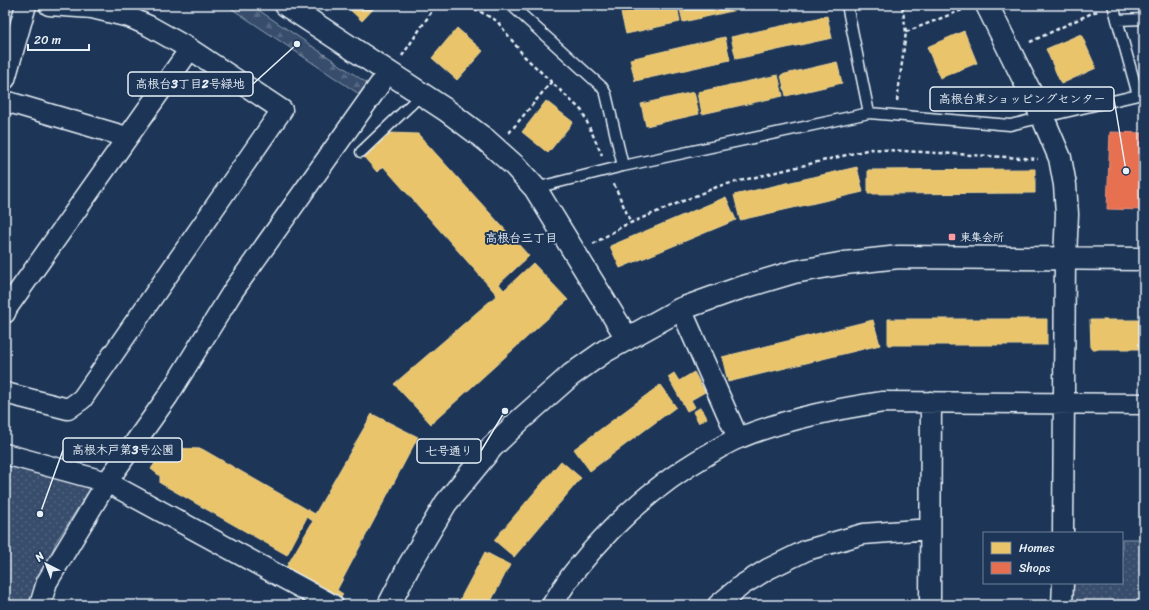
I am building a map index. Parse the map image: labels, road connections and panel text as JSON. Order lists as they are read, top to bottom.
{
  "districts": ["高根台三丁目"],
  "places": {
    "other": [
      "高根台3丁目2号緑地",
      "高根台東ショッピングセンター",
      "七号通り",
      "高根木戸第3号公園"
    ],
    "transit": ["東集会所"]
  },
  "legend": ["Homes", "Shops"],
  "scale_bar": "20 m",
  "north": "top left"
}
